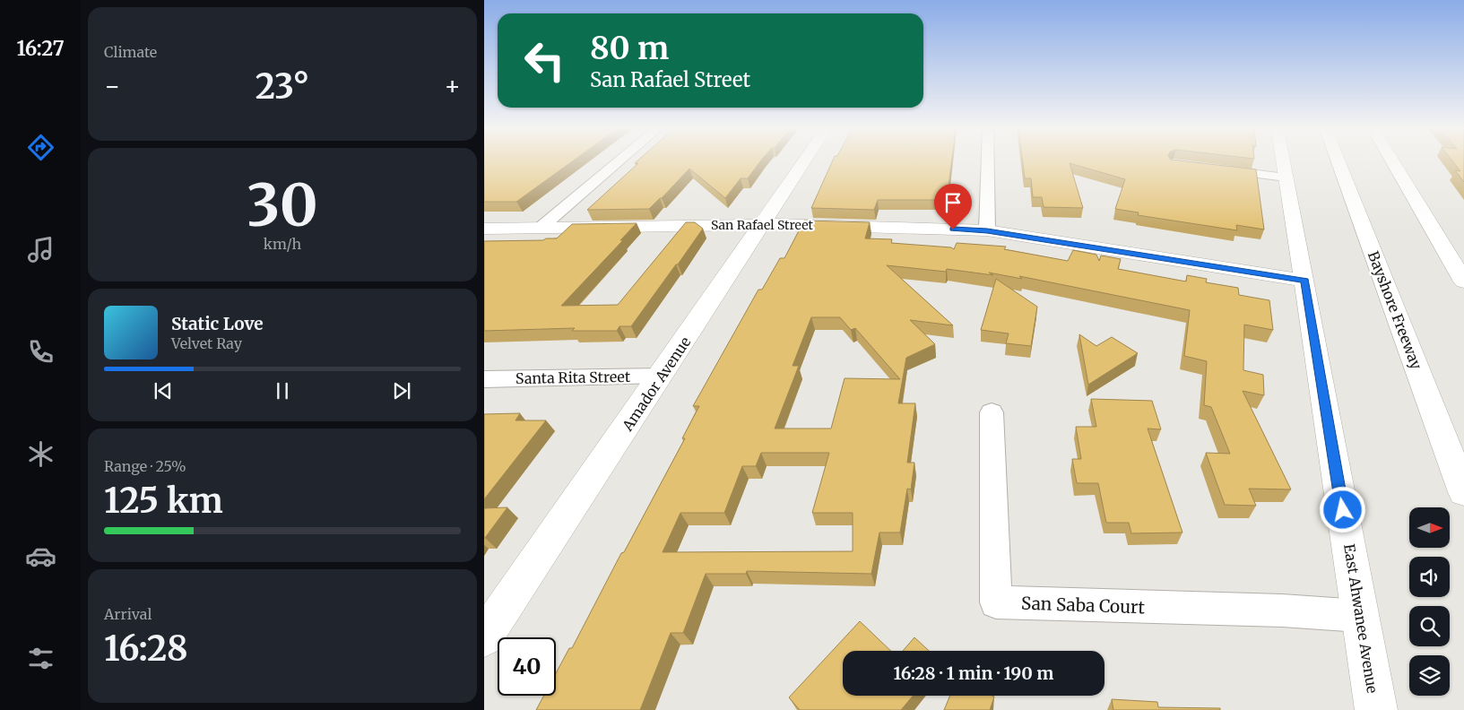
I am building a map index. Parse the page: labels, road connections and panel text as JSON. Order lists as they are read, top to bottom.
{
  "streets": {
    "main road": [
      "San Rafael Street",
      "Bayshore Freeway",
      "Amador Avenue",
      "East Ahwanee Avenue"
    ],
    "street": ["Santa Rita Street", "San Saba Court"]
  },
  "crossings": [
    ["San Rafael Street", "Amador Avenue"],
    ["San Rafael Street", "East Ahwanee Avenue"],
    ["Santa Rita Street", "Amador Avenue"],
    ["San Saba Court", "East Ahwanee Avenue"]
  ],
  "north": "right",
  "page": {
    "tabs": "16:27",
    "tile": [
      "Climate",
      ["30", "km/h"],
      ["Range · 25%", "125 km"],
      ["Arrival", "16:28"]
    ],
    "turn": ["80 m", "San Rafael Street"],
    "heat": ["−", "23°", "+"],
    "song": ["Static Love", "Velvet Ray"],
    "limit": "40",
    "trip": "16:28 · 1 min · 190 m"
  }
}
